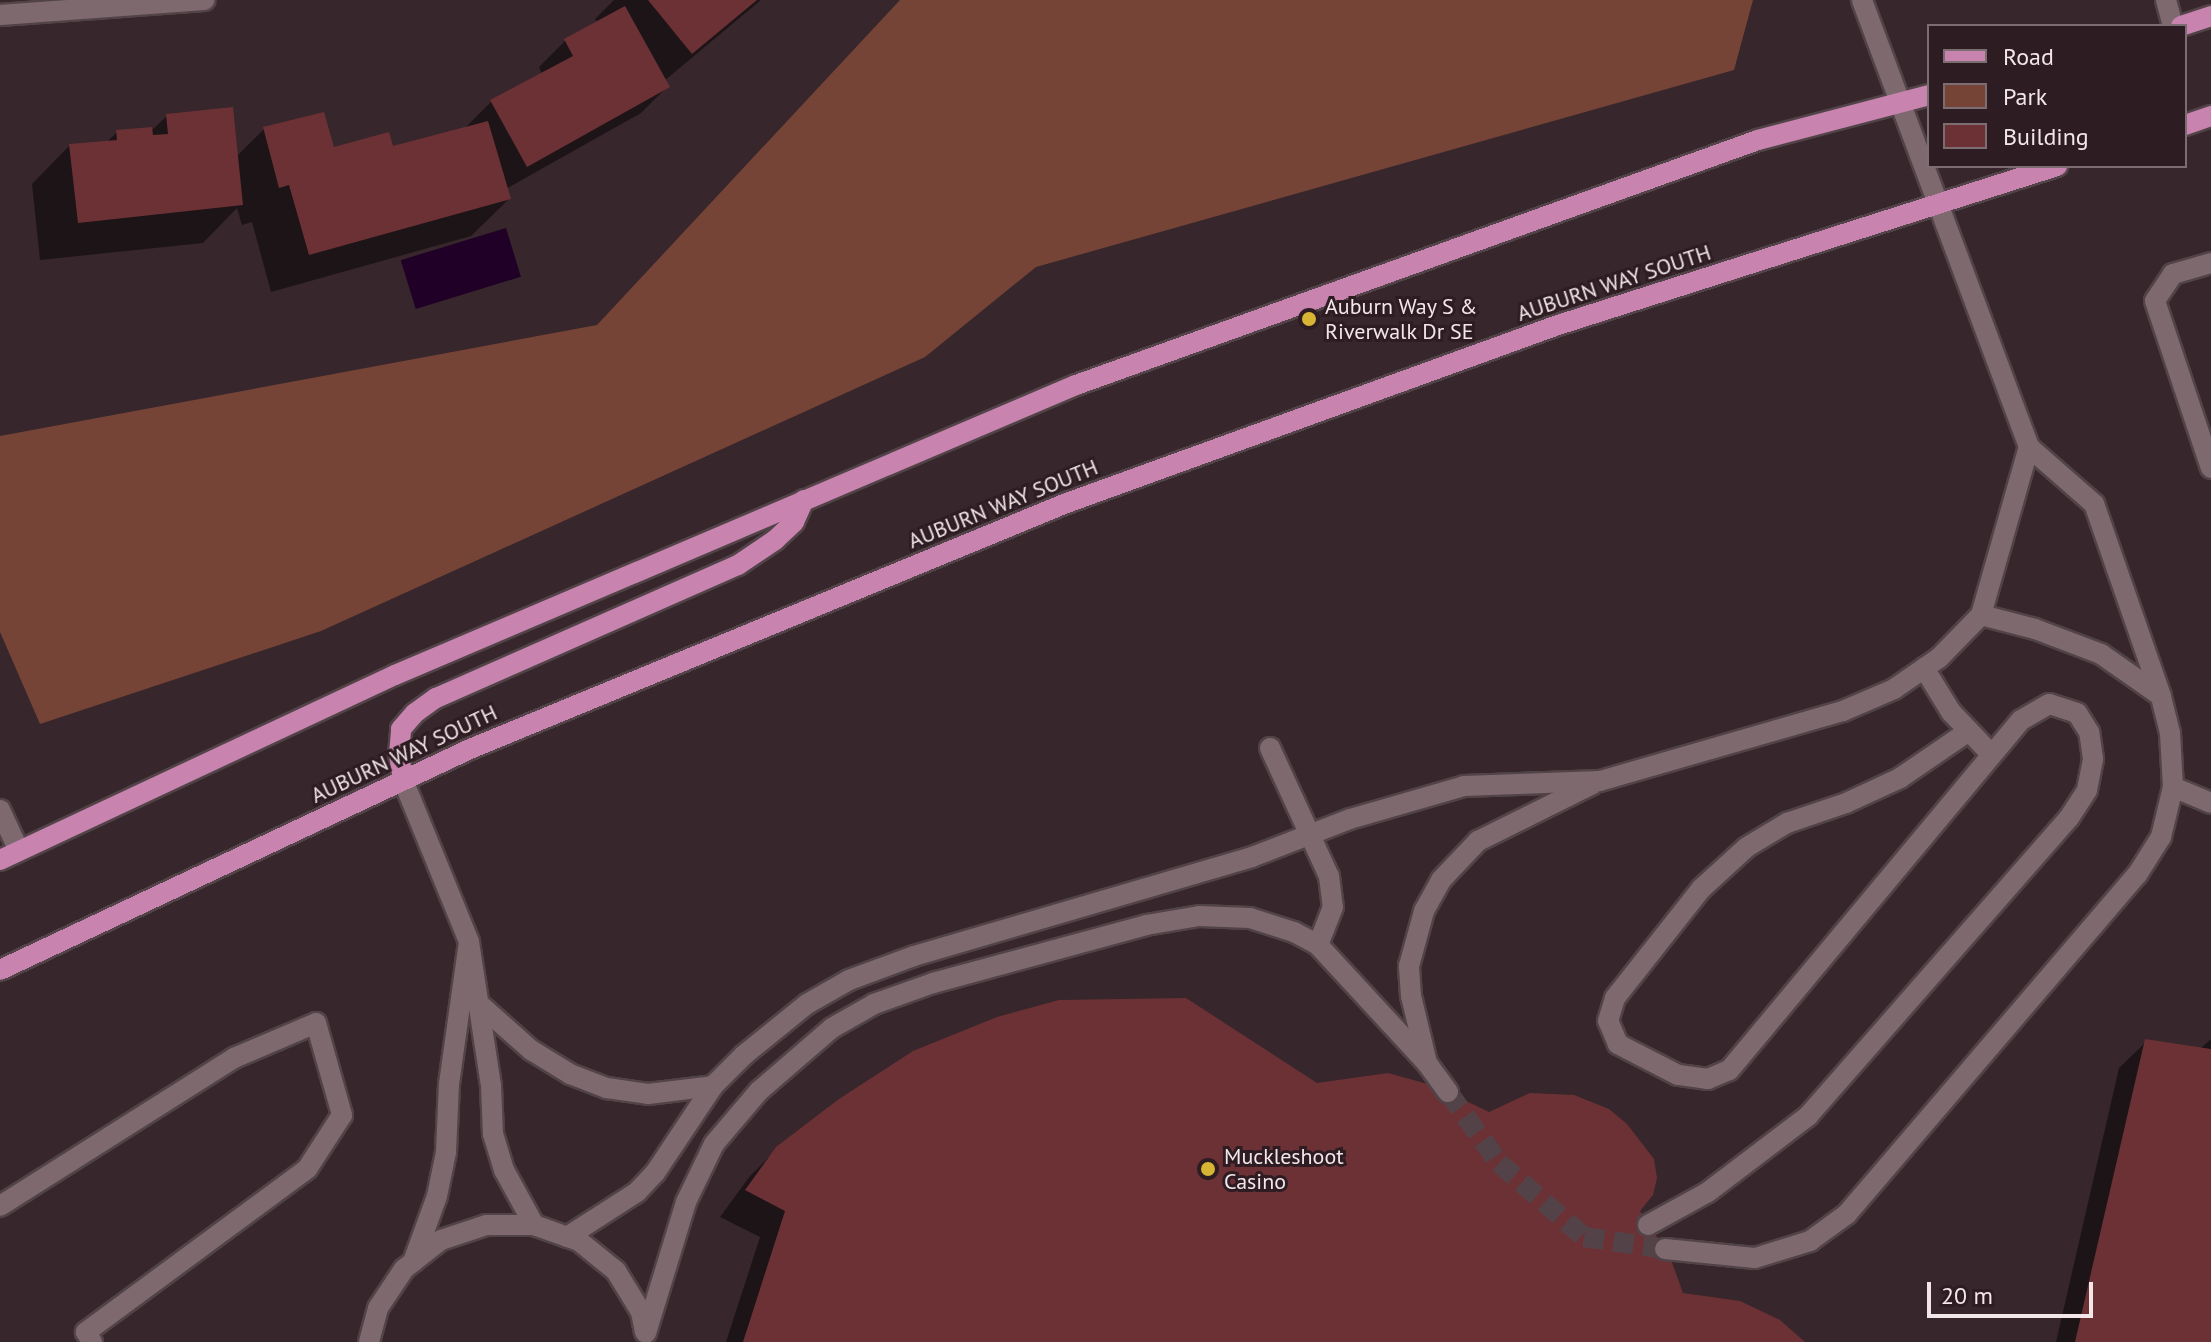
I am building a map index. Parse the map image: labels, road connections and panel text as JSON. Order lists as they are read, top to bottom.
{
  "streets": {
    "main road": ["AUBURN WAY SOUTH"]
  },
  "places": ["Auburn Way S & Riverwalk Dr SE", "Muckleshoot Casino"],
  "legend": ["Road", "Park", "Building"],
  "scale_bar": "20 m"
}
